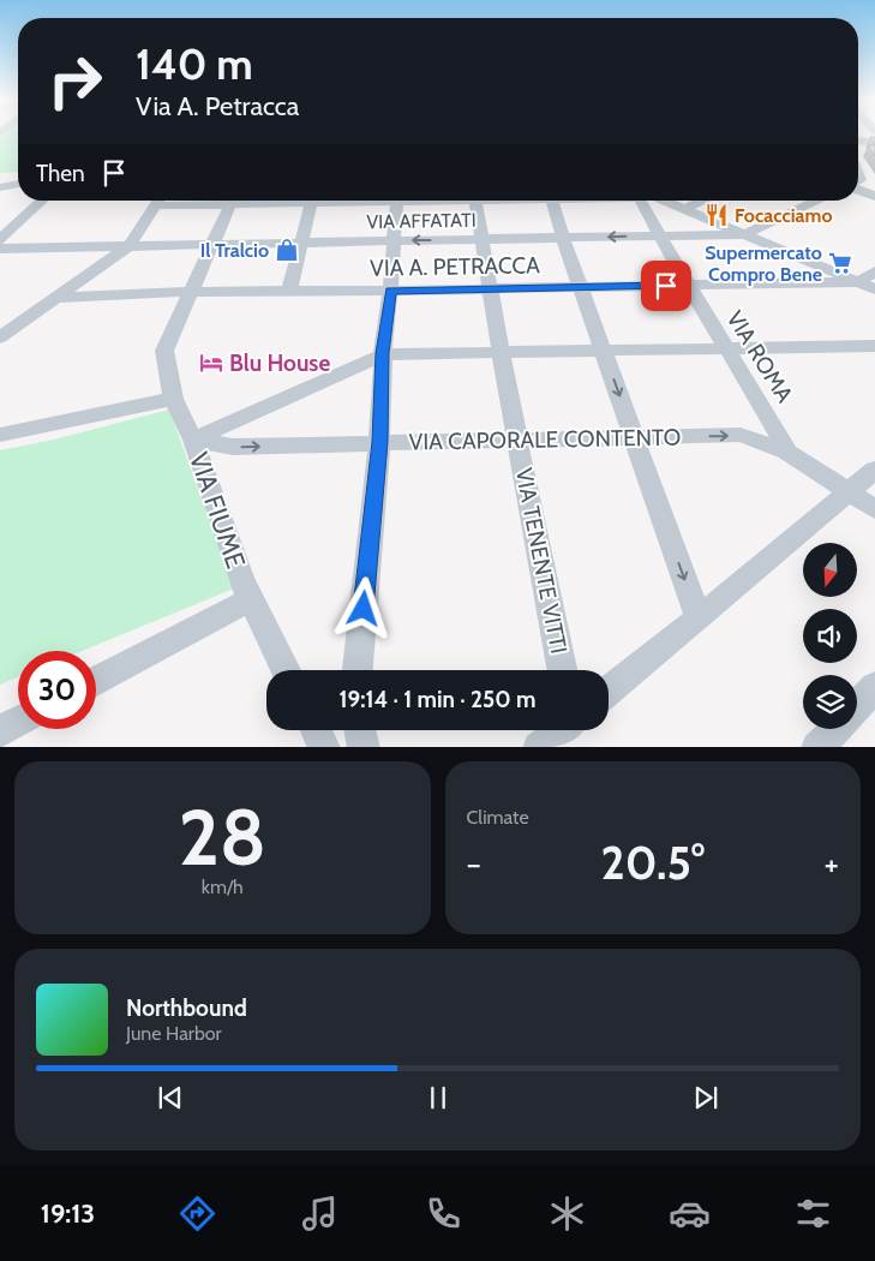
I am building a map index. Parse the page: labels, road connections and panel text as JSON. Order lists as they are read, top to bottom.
{
  "streets": {
    "street": [
      "VIA AFFATATI",
      "VIA A. PETRACCA",
      "VIA ROMA",
      "VIA CAPORALE CONTENTO",
      "VIA FIUME",
      "VIA TENENTE VITTI"
    ]
  },
  "crossings": [
    ["VIA AFFATATI", "VIA ROMA"],
    ["VIA AFFATATI", "VIA FIUME"],
    ["VIA AFFATATI", "VIA TENENTE VITTI"],
    ["VIA A. PETRACCA", "VIA ROMA"],
    ["VIA A. PETRACCA", "VIA FIUME"],
    ["VIA A. PETRACCA", "VIA TENENTE VITTI"],
    ["VIA ROMA", "VIA CAPORALE CONTENTO"],
    ["VIA CAPORALE CONTENTO", "VIA FIUME"],
    ["VIA CAPORALE CONTENTO", "VIA TENENTE VITTI"]
  ],
  "places": {
    "restaurant": ["Focacciamo"],
    "shop": ["Il Tralcio"],
    "supermarket": ["Supermercato Compro Bene"],
    "hotel": ["Blu House"]
  },
  "north": "bottom",
  "page": {
    "turn": ["140 m", "Via A. Petracca"],
    "then": "Then",
    "limit": "30",
    "trip": "19:14 · 1 min · 250 m",
    "tile": [
      ["28", "km/h"],
      "Climate"
    ],
    "heat": ["−", "20.5°", "+"],
    "song": ["Northbound", "June Harbor"],
    "tabs": "19:13"
  }
}
